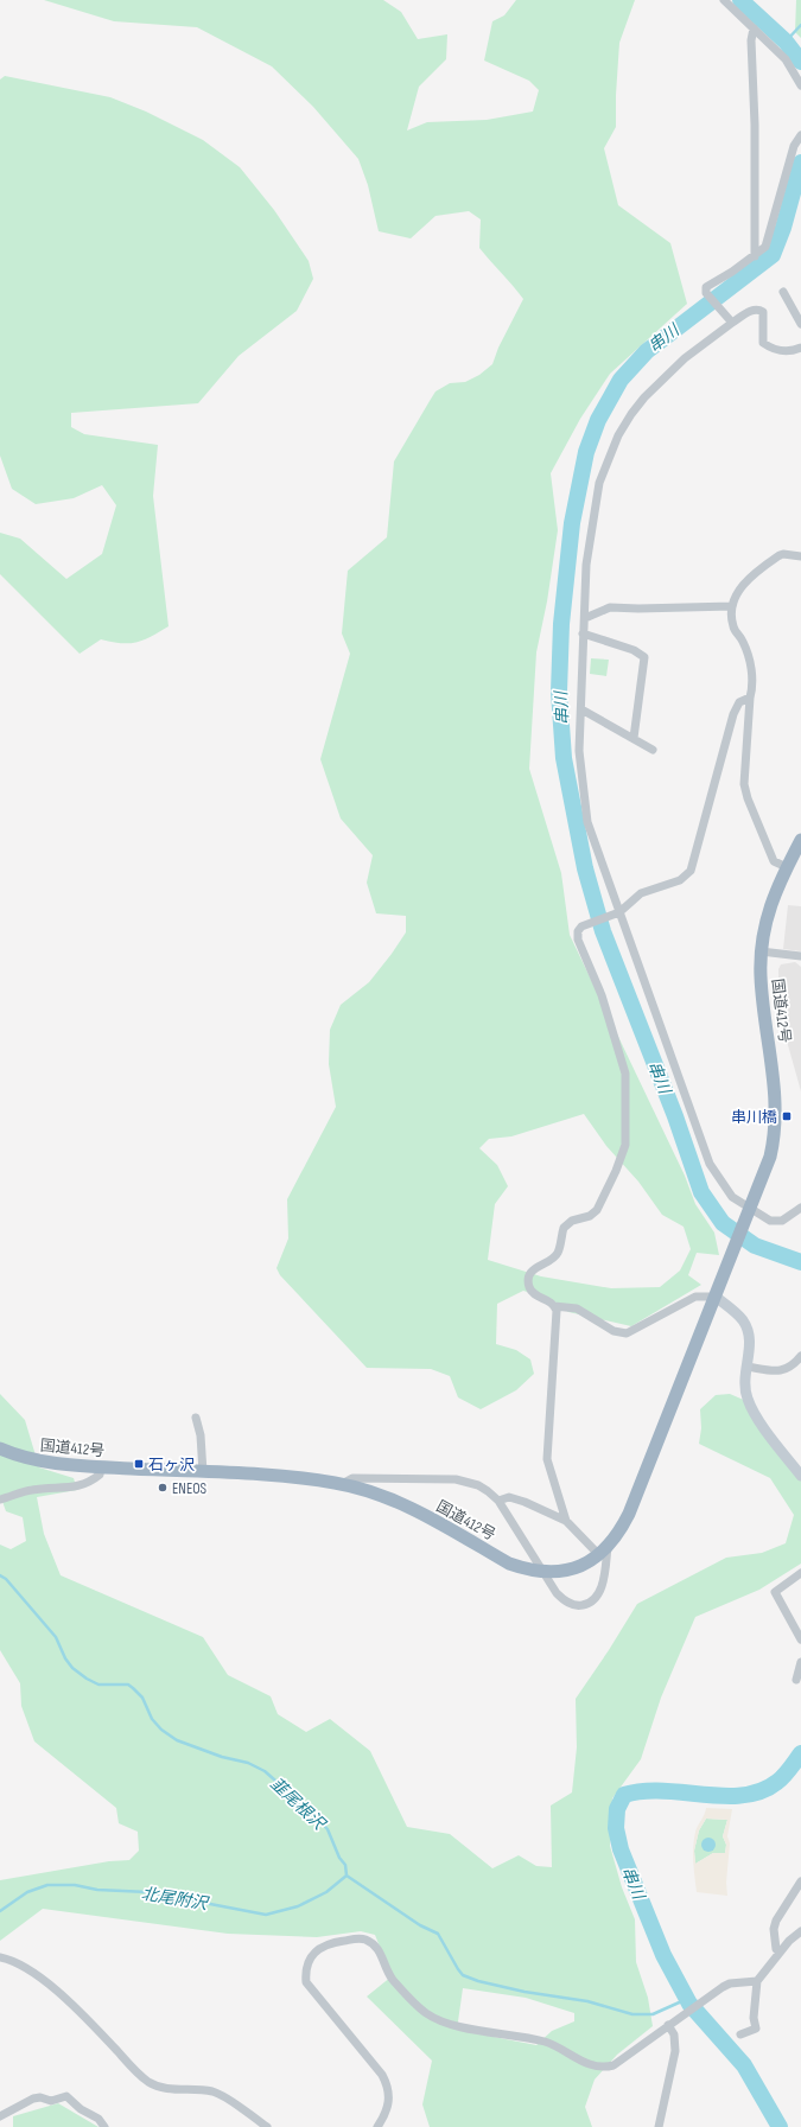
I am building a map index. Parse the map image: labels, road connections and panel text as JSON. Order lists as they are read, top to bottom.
{
  "streets": {
    "highway": ["国道412号"]
  },
  "water": ["串川", "韮尾根沢", "北尾附沢"],
  "places": {
    "transit": ["串川橋", "石ヶ沢"],
    "other": ["ENEOS"]
  }
}
